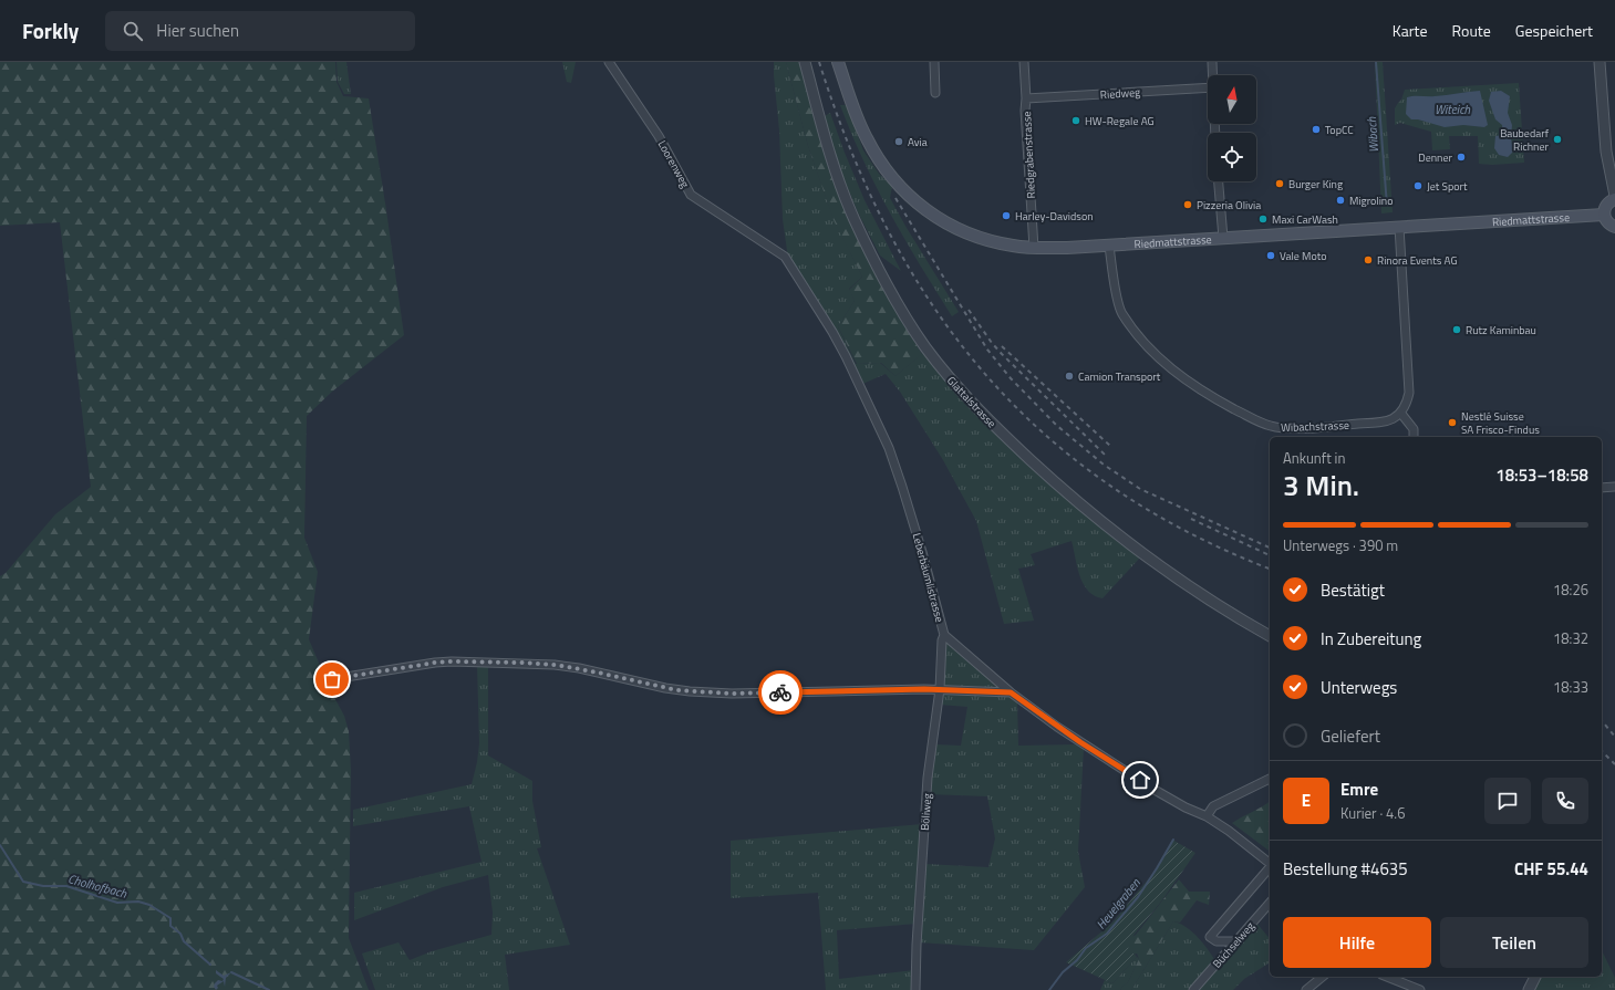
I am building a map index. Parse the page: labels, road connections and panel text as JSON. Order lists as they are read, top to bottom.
{
  "streets": {
    "main road": ["Riedmattstrasse"],
    "street": [
      "Riedweg",
      "Riedgrabenstrasse",
      "Loorenweg",
      "Glattalstrasse",
      "Wibachstrasse",
      "Leberbäumlistrasse",
      "Böliweg",
      "Büchselweg"
    ]
  },
  "crossings": [
    ["Riedweg", "Riedgrabenstrasse"],
    ["Riedgrabenstrasse", "Riedmattstrasse"],
    ["Loorenweg", "Leberbäumlistrasse"],
    ["Riedmattstrasse", "Wibachstrasse"],
    ["Leberbäumlistrasse", "Böliweg"]
  ],
  "water": [
    "Witeich",
    "Wibach",
    "Cholhofbach",
    "Heuelgraben"
  ],
  "places": [
    "HW-Regale AG",
    "TopCC",
    "Baubedarf Richner",
    "Avia",
    "Denner",
    "Burger King",
    "Jet Sport",
    "Migrolino",
    "Pizzeria Olivia",
    "Harley-Davidson",
    "Maxi CarWash",
    "Vale Moto",
    "Rinora Events AG",
    "Rutz Kaminbau",
    "Camion Transport",
    "Nestlé Suisse SA Frisco-Findus"
  ],
  "north": "top",
  "page": {
    "header": "Forkly",
    "search": "Hier suchen",
    "nav": ["Karte", "Route", "Gespeichert"],
    "heading": ["3 Min.", "Ankunft in", "18:53–18:58"],
    "panel": [
      "Emre",
      "Kurier · 4.6",
      "Bestellung #4635",
      "CHF 55.44"
    ],
    "bar": "Unterwegs · 390 m",
    "list": [
      ["Bestätigt", "18:26"],
      ["In Zubereitung", "18:32"],
      ["Unterwegs", "18:33"],
      "Geliefert"
    ],
    "round": "E",
    "buttons": ["Hilfe", "Teilen"]
  }
}
